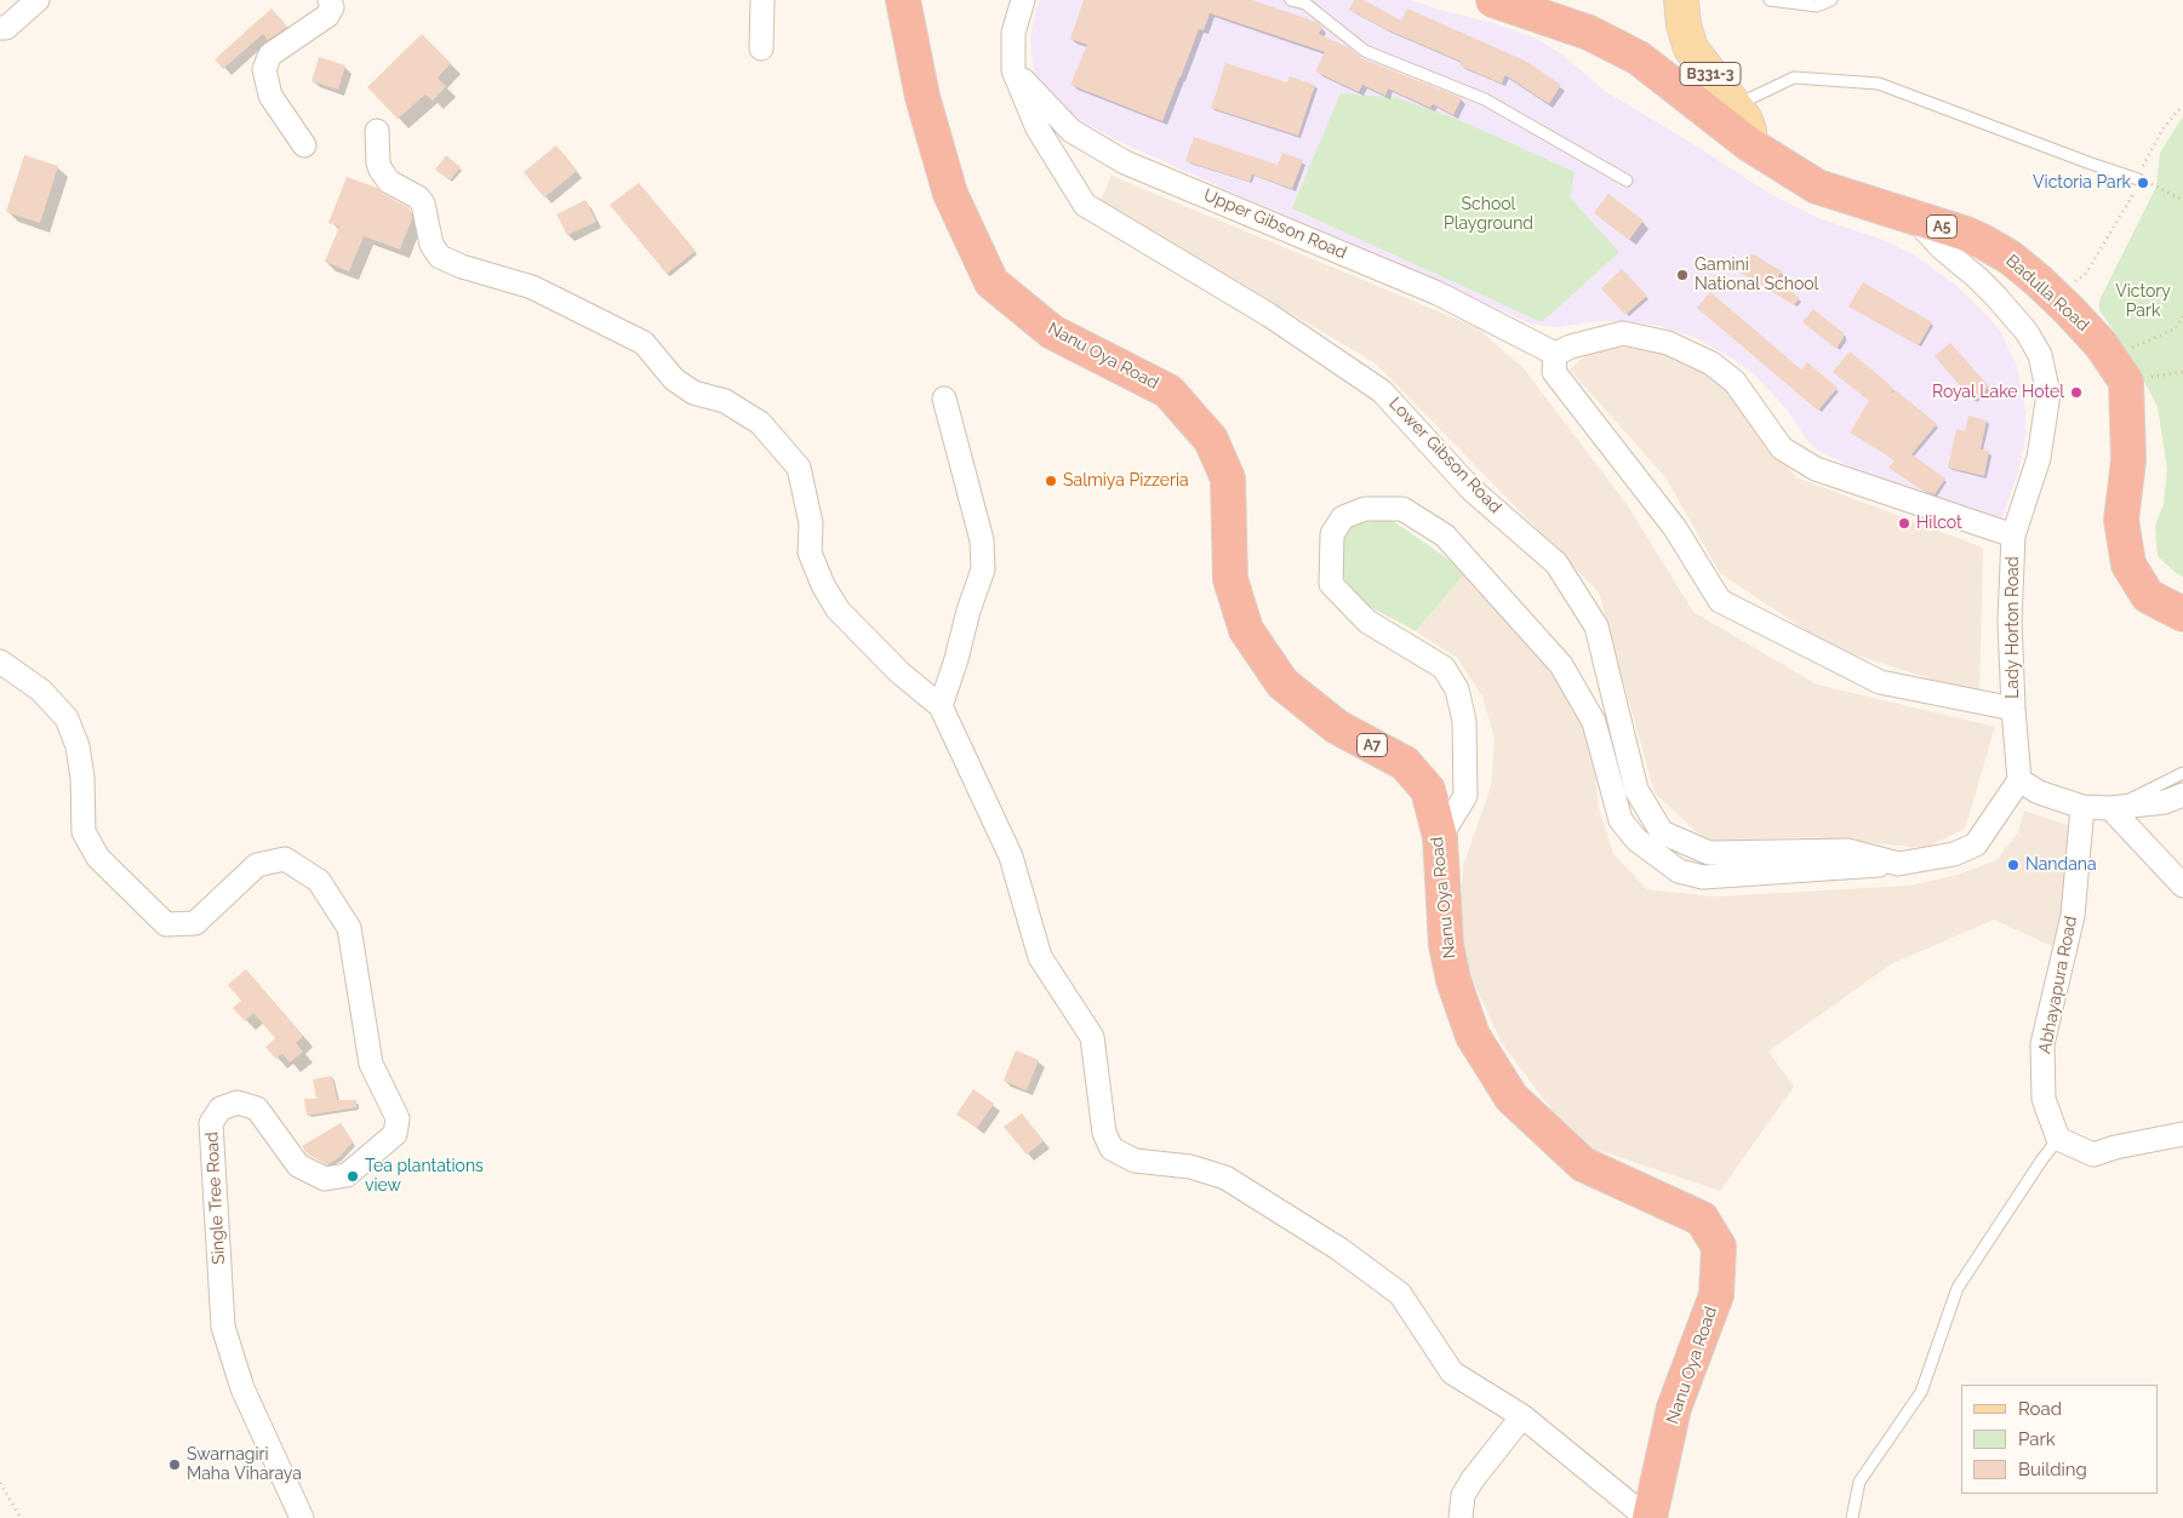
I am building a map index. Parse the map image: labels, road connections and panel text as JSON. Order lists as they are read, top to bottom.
{
  "streets": {
    "highway": [
      "A5",
      "Badulla Road",
      "Nanu Oya Road",
      "A7"
    ],
    "main road": ["B331-3"],
    "street": [
      "Upper Gibson Road",
      "Lower Gibson Road",
      "Lady Horton Road",
      "Abhayapura Road",
      "Single Tree Road"
    ]
  },
  "crossings": [
    ["B331-3", "Badulla Road"],
    ["Upper Gibson Road", "Lower Gibson Road"],
    ["Badulla Road", "Lady Horton Road"],
    ["Lower Gibson Road", "Lady Horton Road"]
  ],
  "parks": ["School Playground", "Victory Park"],
  "places": [
    "Victoria Park",
    "Gamini National School",
    "Royal Lake Hotel",
    "Salmiya Pizzeria",
    "Hilcot",
    "Nandana",
    "Tea plantations view",
    "Swarnagiri Maha Viharaya"
  ],
  "legend": ["Road", "Park", "Building"]
}
